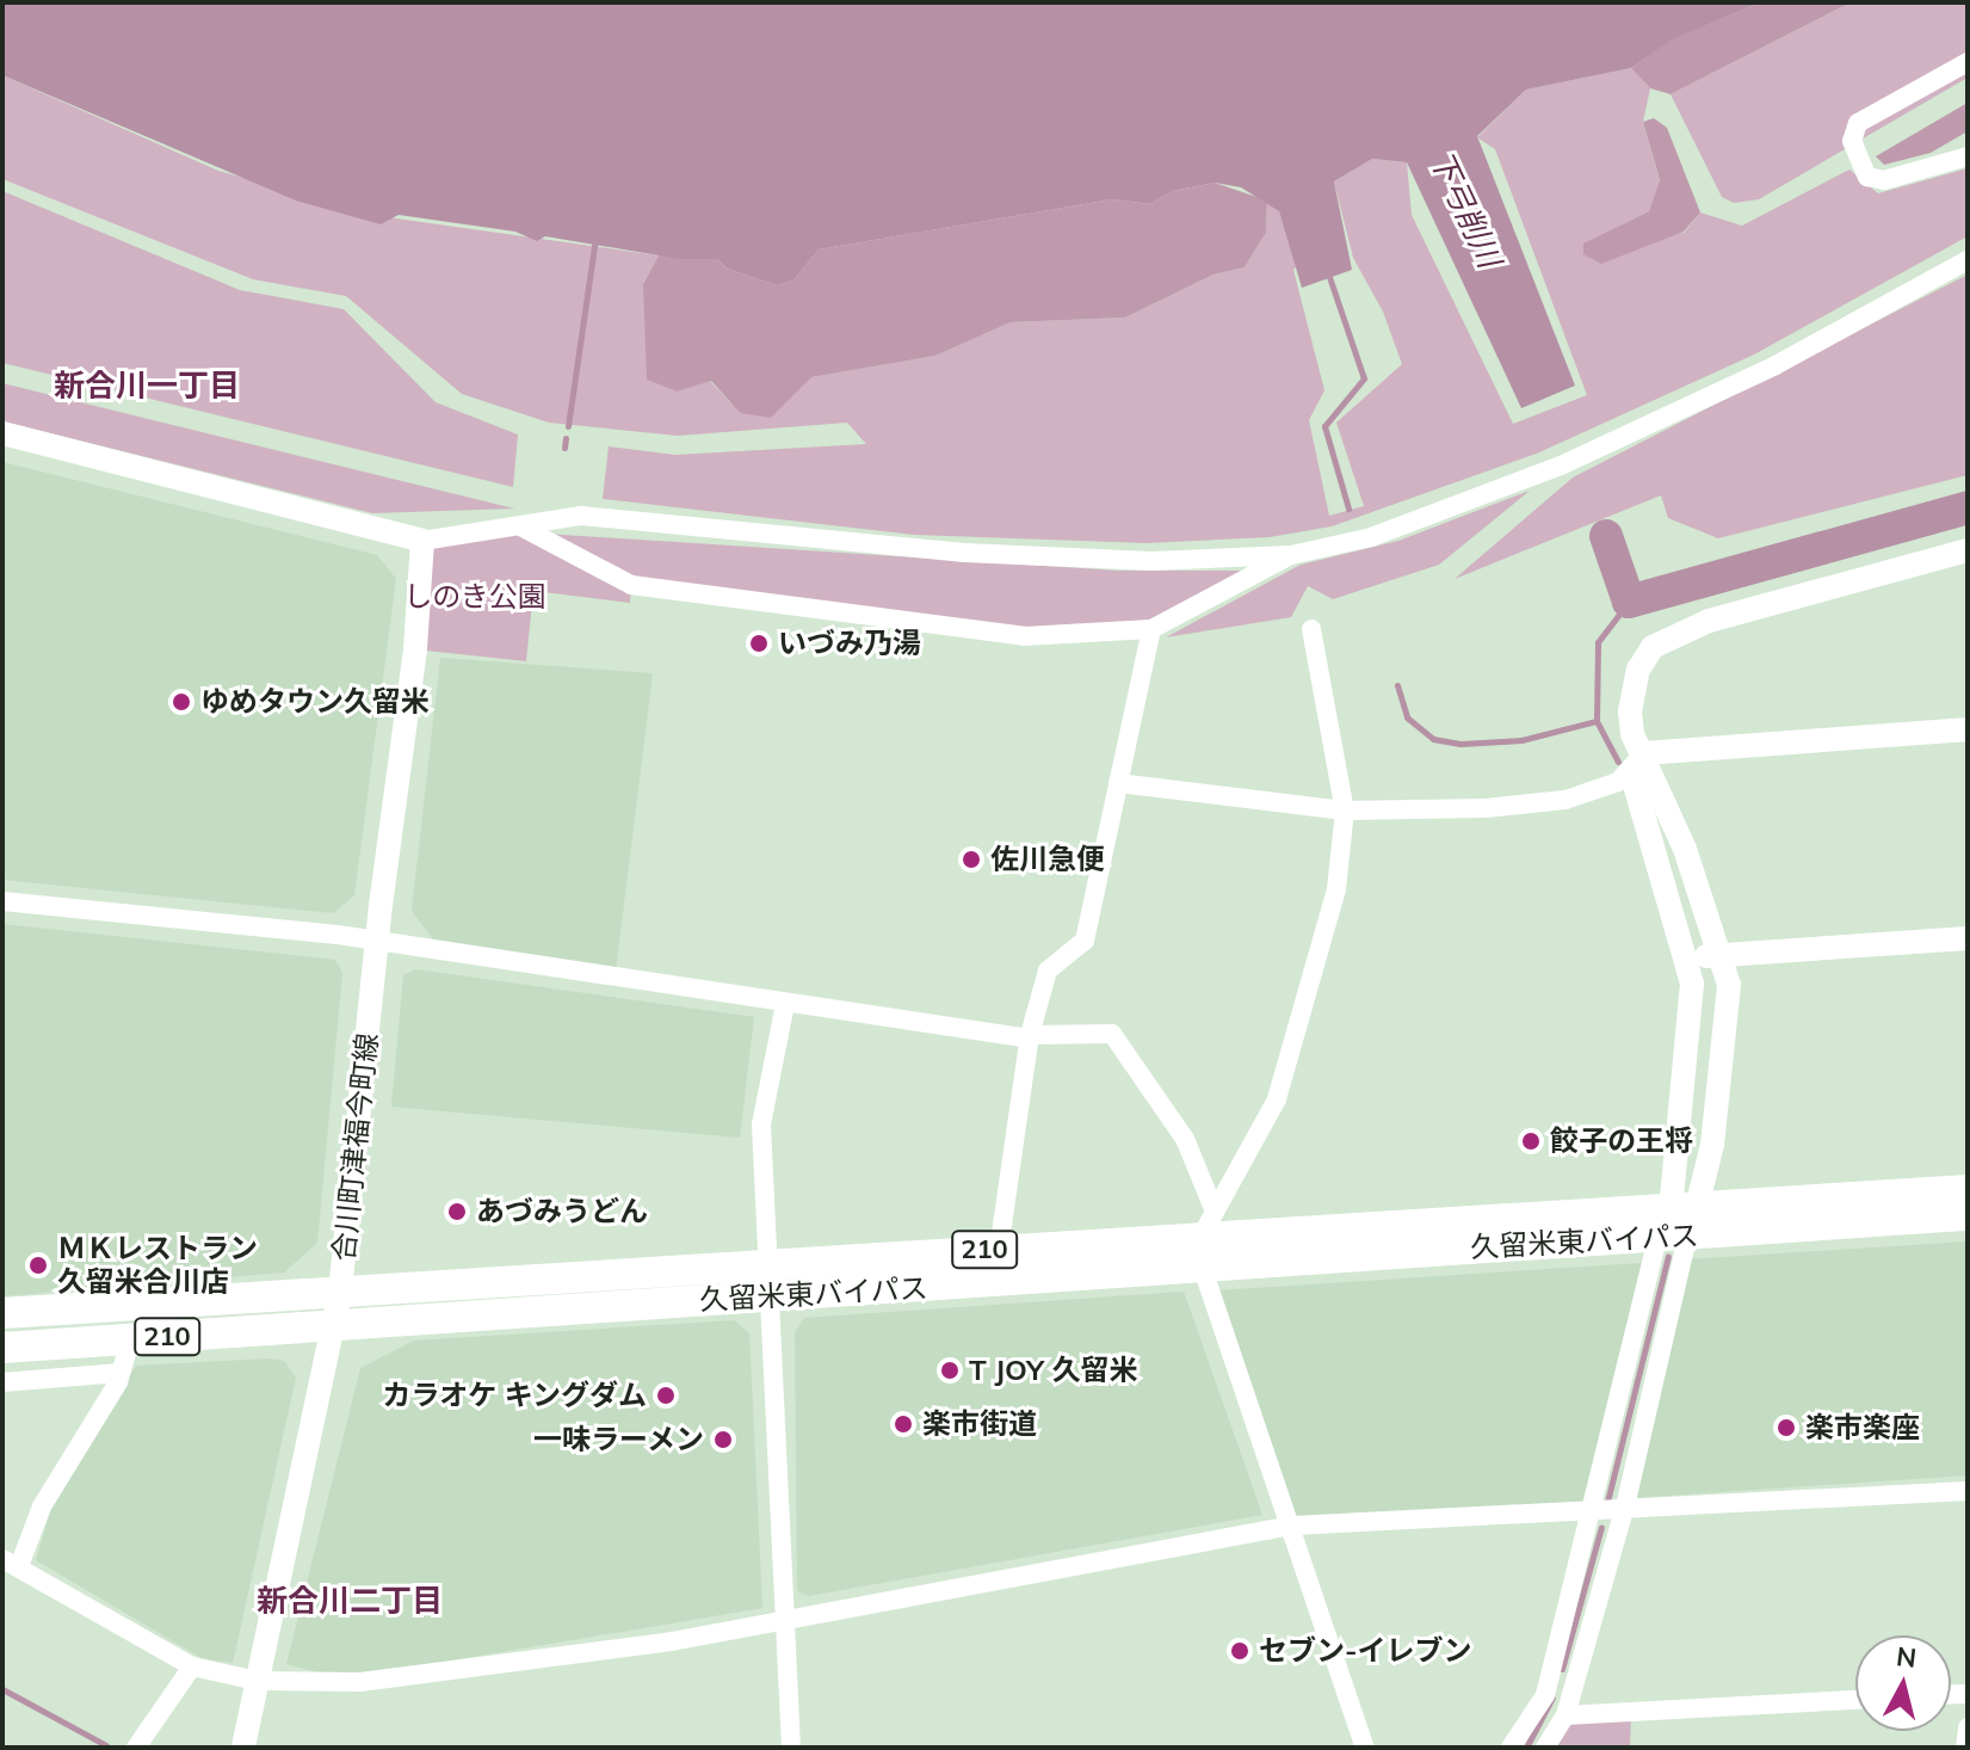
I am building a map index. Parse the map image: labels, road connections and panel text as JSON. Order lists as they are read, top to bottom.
{
  "streets": {
    "highway": ["久留米東バイパス", "210"],
    "street": ["合川町津福今町線"]
  },
  "crossings": [
    ["合川町津福今町線", "久留米東バイパス"]
  ],
  "districts": ["新合川一丁目", "新合川二丁目"],
  "water": ["下弓削川"],
  "parks": ["しのき公園"],
  "places": [
    "いづみ乃湯",
    "ゆめタウン久留米",
    "佐川急便",
    "餃子の王将",
    "あづみうどん",
    "ＭＫレストラン 久留米合川店",
    "T JOY 久留米",
    "カラオケ キングダム",
    "楽市街道",
    "楽市楽座",
    "一味ラーメン",
    "セブン-イレブン"
  ],
  "north": "top"
}
